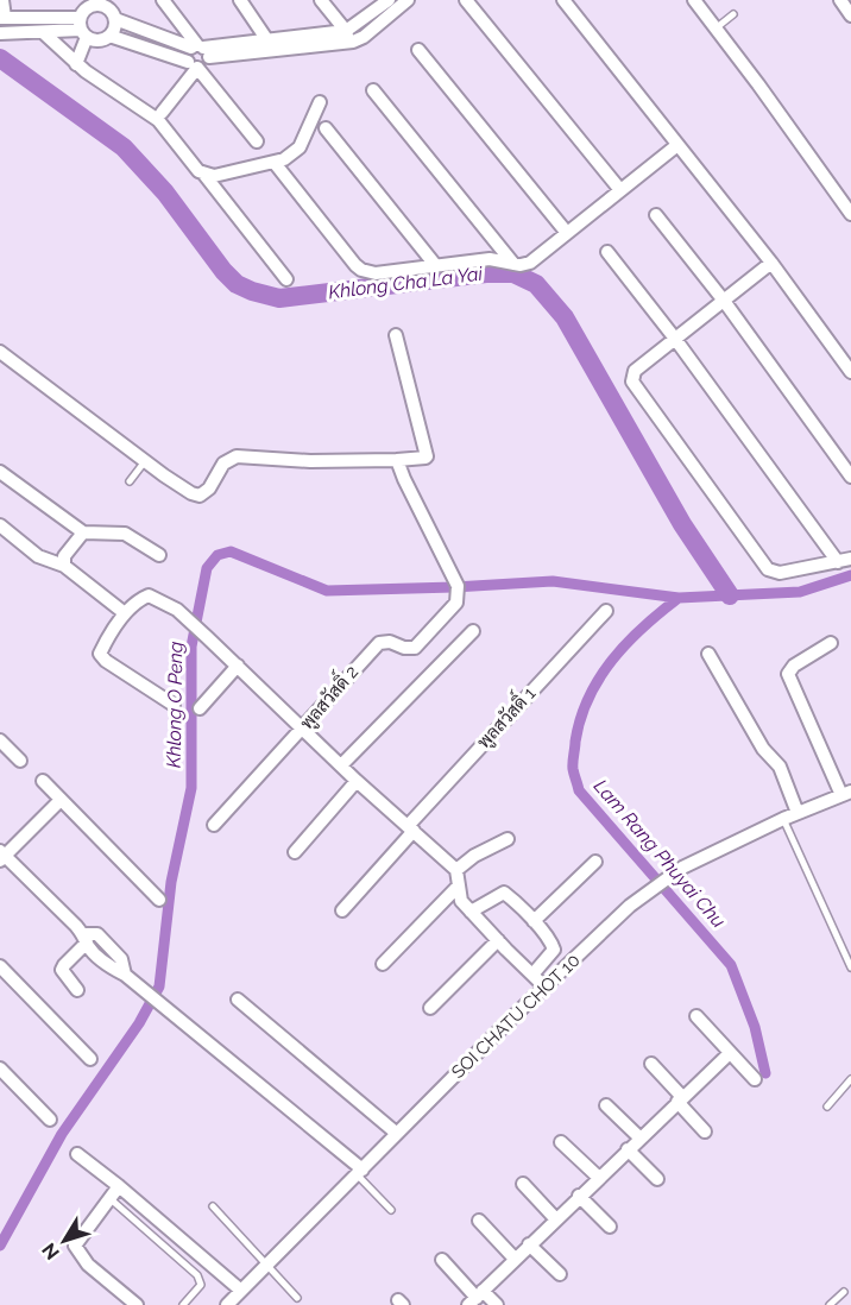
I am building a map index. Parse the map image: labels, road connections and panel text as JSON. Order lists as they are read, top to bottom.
{
  "streets": {
    "street": ["พูลสวัสดิ์ 2", "พูลสวัสดิ์ 1", "SOI CHATU CHOT 10"]
  },
  "water": ["Khlong Cha La Yai", "Khlong O Peng", "Lam Rang Phuyai Chu"],
  "north": "bottom left"
}
